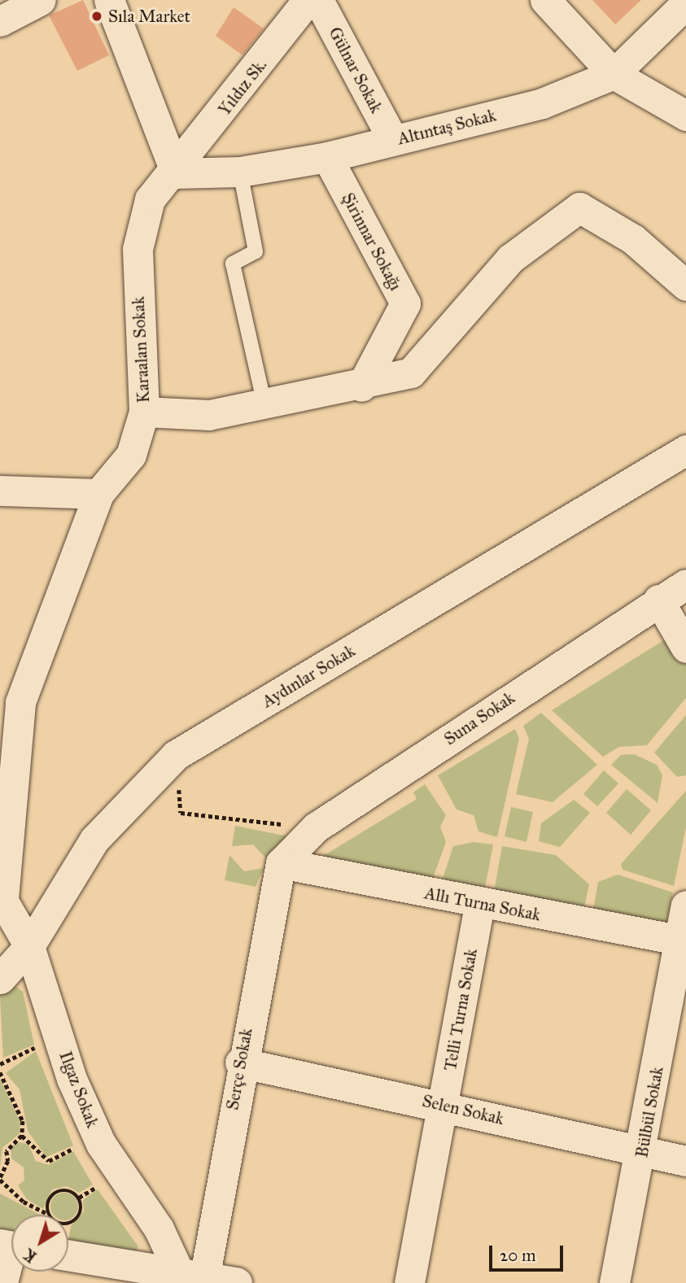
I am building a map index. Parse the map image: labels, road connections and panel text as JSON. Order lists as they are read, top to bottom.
{
  "streets": {
    "street": [
      "Gülnar Sokak",
      "Yıldız Sk.",
      "Altıntaş Sokak",
      "Şirinnar Sokağı",
      "Karaalan Sokak",
      "Aydınlar Sokak",
      "Suna Sokak",
      "Allı Turna Sokak",
      "Telli Turna Sokak",
      "Serçe Sokak",
      "Ilgaz Sokak",
      "Selen Sokak",
      "Bülbül Sokak"
    ]
  },
  "crossings": [
    ["Gülnar Sokak", "Altıntaş Sokak"],
    ["Yıldız Sk.", "Altıntaş Sokak"],
    ["Yıldız Sk.", "Karaalan Sokak"],
    ["Altıntaş Sokak", "Şirinnar Sokağı"],
    ["Altıntaş Sokak", "Karaalan Sokak"],
    ["Karaalan Sokak", "Ilgaz Sokak"],
    ["Aydınlar Sokak", "Ilgaz Sokak"],
    ["Suna Sokak", "Allı Turna Sokak"],
    ["Suna Sokak", "Serçe Sokak"],
    ["Allı Turna Sokak", "Telli Turna Sokak"],
    ["Allı Turna Sokak", "Serçe Sokak"],
    ["Allı Turna Sokak", "Bülbül Sokak"],
    ["Telli Turna Sokak", "Selen Sokak"],
    ["Serçe Sokak", "Ilgaz Sokak"],
    ["Serçe Sokak", "Selen Sokak"],
    ["Selen Sokak", "Bülbül Sokak"]
  ],
  "places": ["Sıla Market"],
  "scale_bar": "20 m",
  "north": "bottom left"
}
